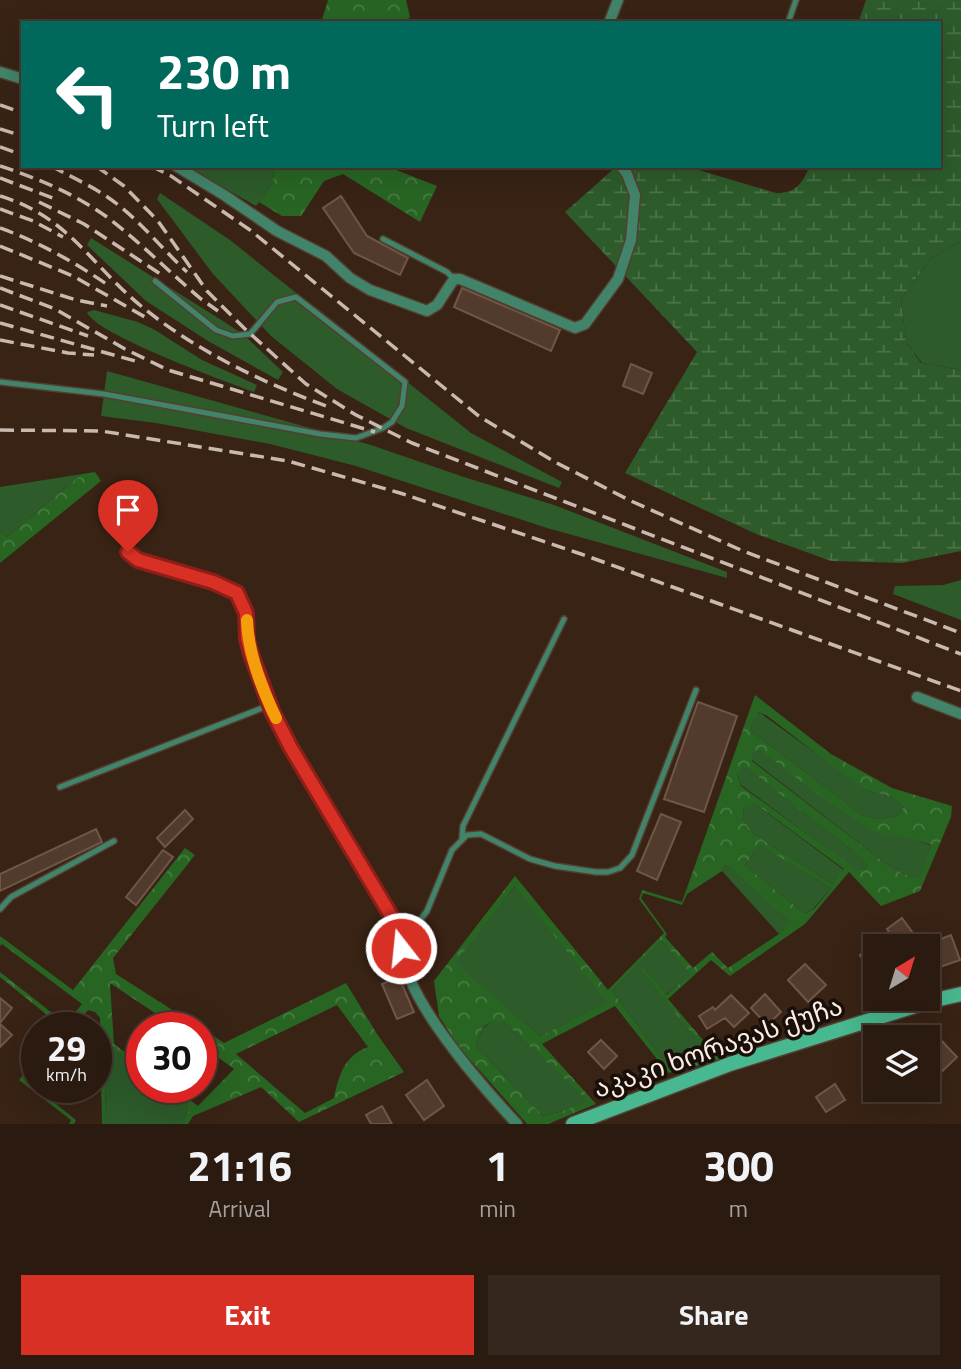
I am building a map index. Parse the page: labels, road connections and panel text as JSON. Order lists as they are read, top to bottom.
{
  "streets": {
    "street": ["აკაკი ხორავას ქუჩა"]
  },
  "north": "top right",
  "page": {
    "turn": ["230 m", "Turn left"],
    "speed": "29 km/h",
    "limit": "30",
    "eta": [
      "21:16",
      "Arrival",
      "1",
      "min",
      "300",
      "m"
    ],
    "buttons": ["Exit", "Share"]
  }
}
